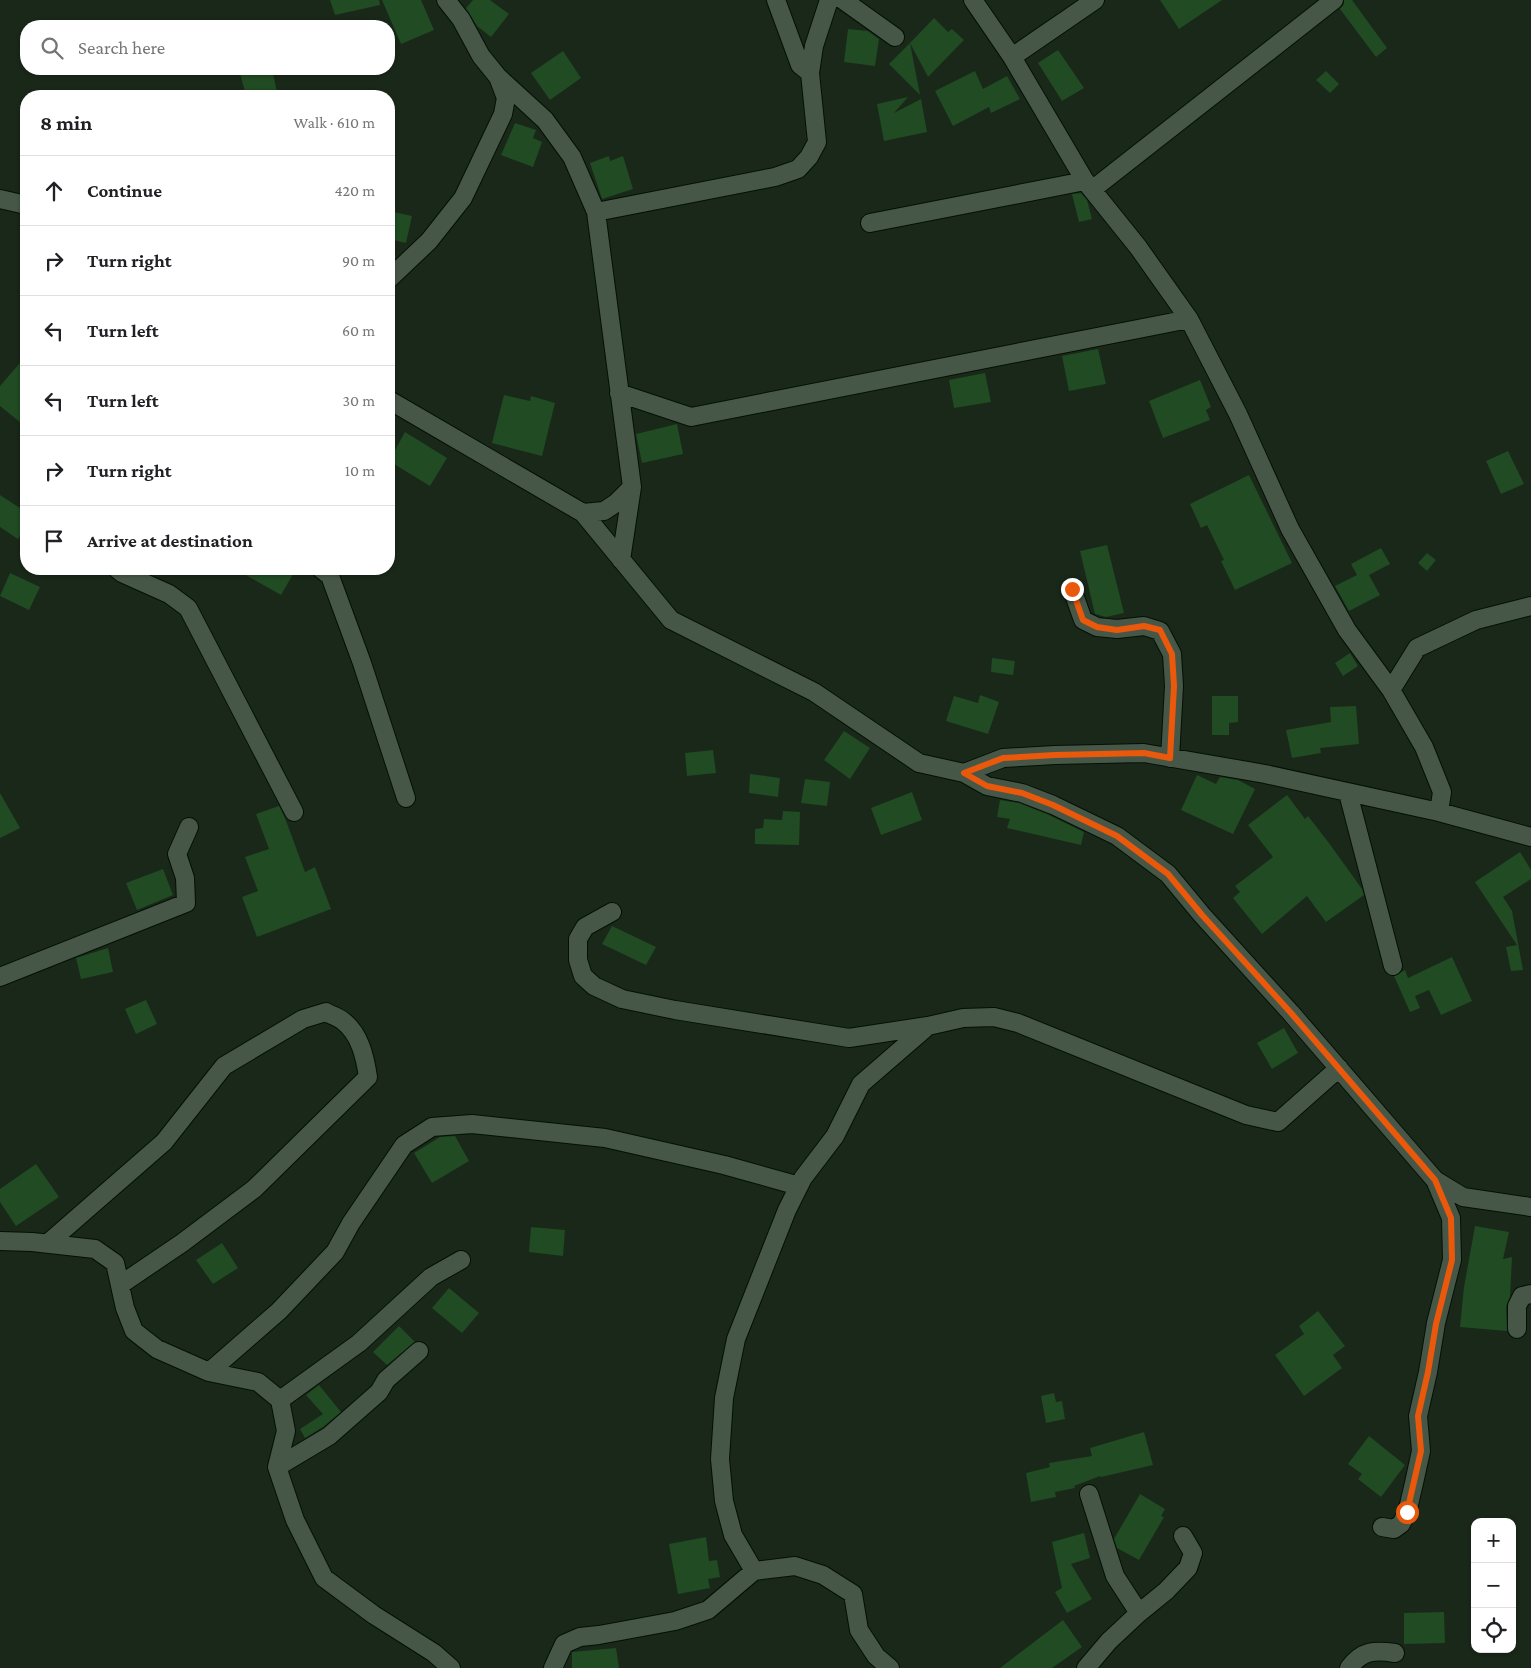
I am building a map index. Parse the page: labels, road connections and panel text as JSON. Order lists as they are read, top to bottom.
{
  "page": {
    "search": "Search here",
    "heading": ["8 min", "Walk · 610 m"],
    "list": [
      ["Continue", "420 m"],
      ["Turn right", "90 m"],
      ["Turn left", "60 m"],
      ["Turn left", "30 m"],
      ["Turn right", "10 m"],
      "Arrive at destination"
    ],
    "map_buttons": ["+", "−"]
  }
}
